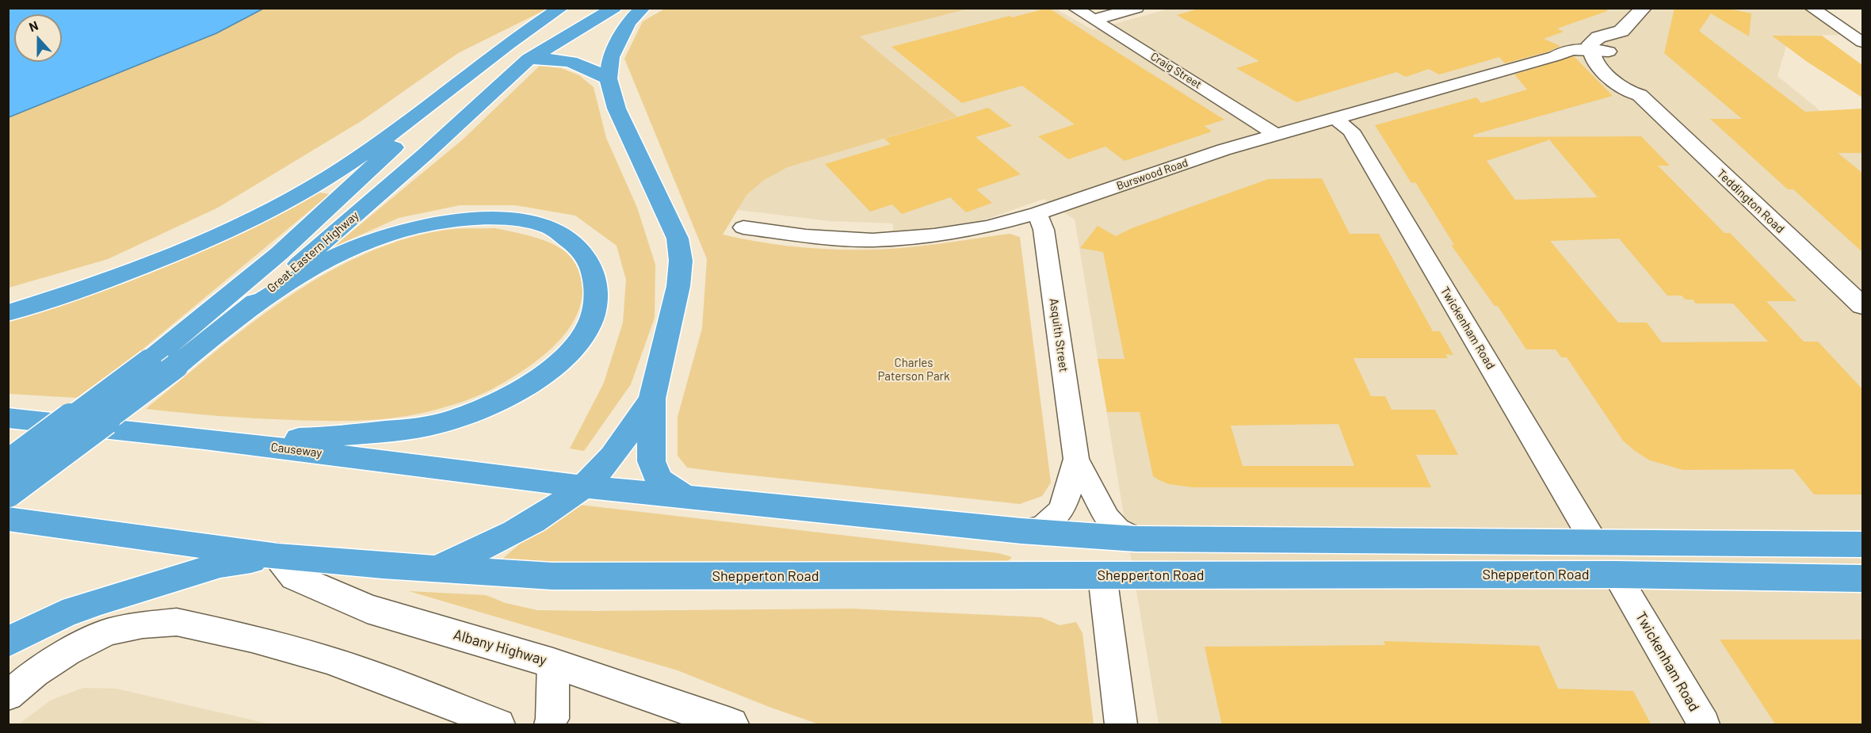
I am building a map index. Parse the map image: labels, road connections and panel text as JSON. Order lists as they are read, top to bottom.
{
  "streets": {
    "highway": ["Great Eastern Highway", "Causeway", "Shepperton Road"],
    "main road": ["Teddington Road", "Albany Highway"],
    "street": [
      "Craig Street",
      "Burswood Road",
      "Twickenham Road",
      "Asquith Street"
    ]
  },
  "crossings": [
    ["Craig Street", "Burswood Road"],
    ["Burswood Road", "Teddington Road"],
    ["Burswood Road", "Twickenham Road"],
    ["Burswood Road", "Asquith Street"],
    ["Twickenham Road", "Shepperton Road"]
  ],
  "parks": ["Charles Paterson Park"],
  "north": "top"
}
